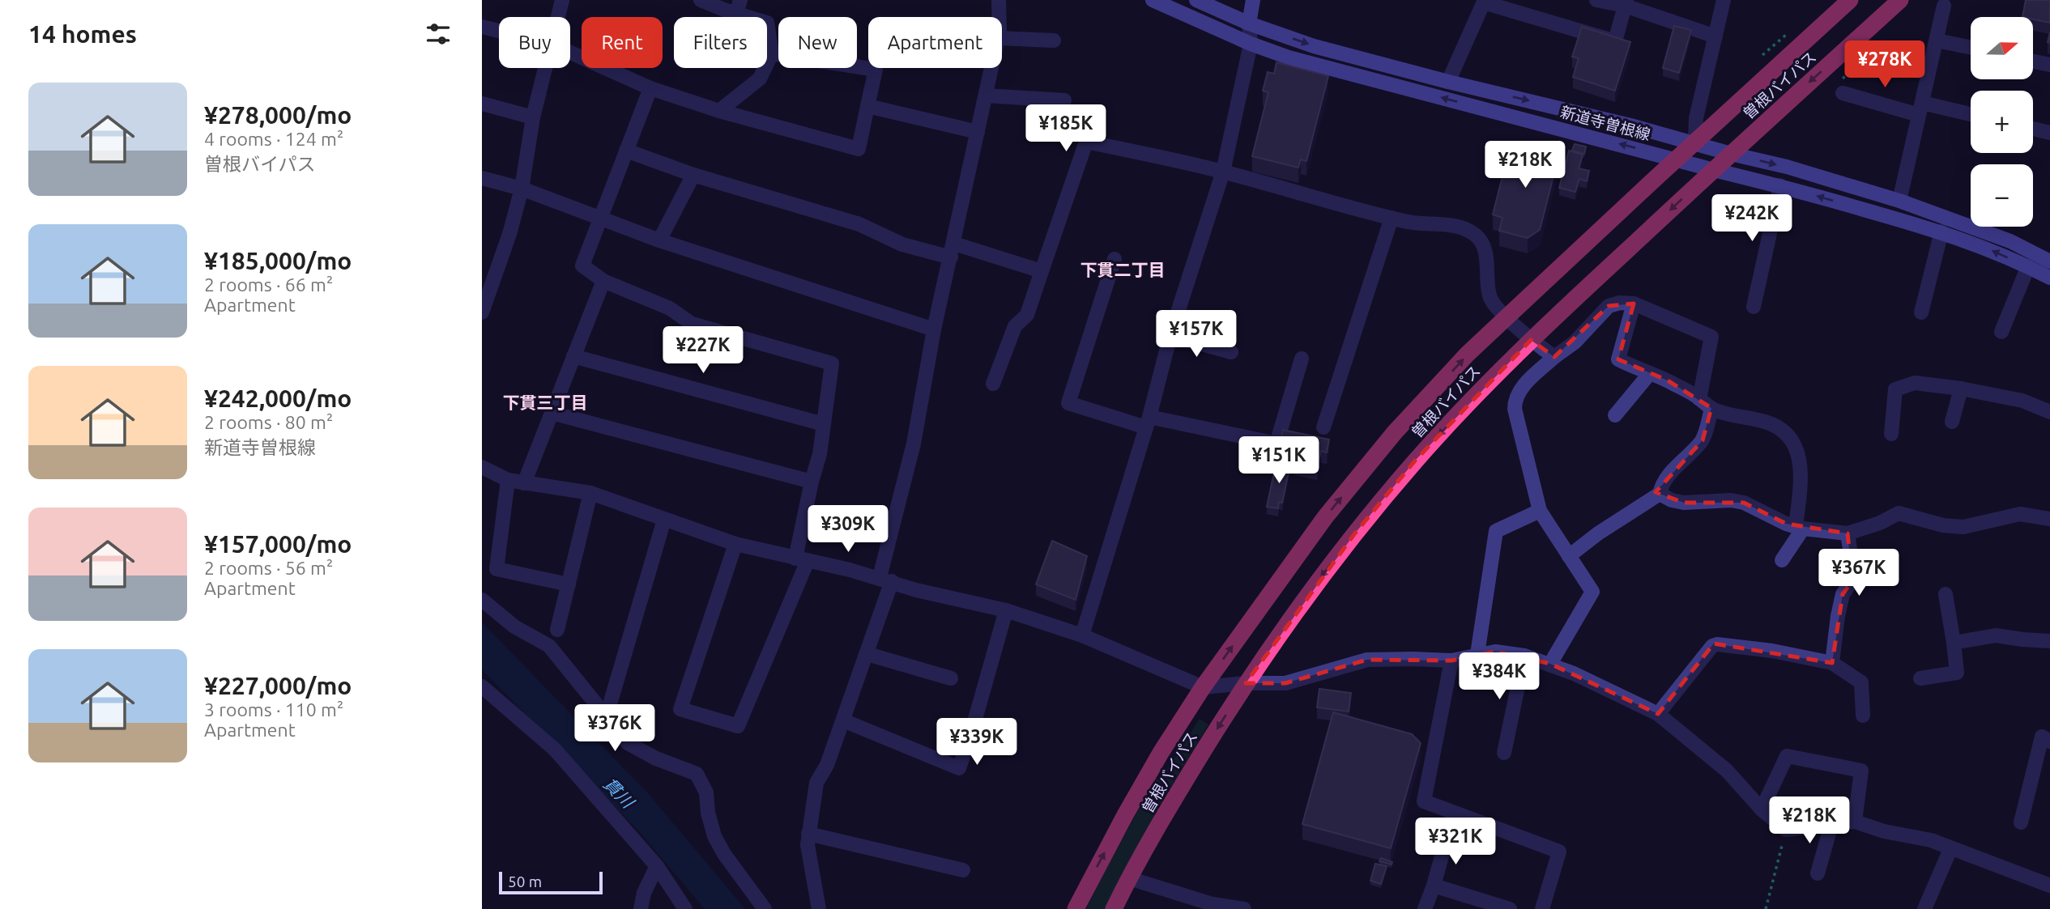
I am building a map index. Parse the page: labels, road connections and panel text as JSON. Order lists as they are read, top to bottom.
{
  "streets": {
    "highway": ["曽根バイパス"],
    "main road": ["新道寺曽根線"]
  },
  "crossings": [
    ["曽根バイパス", "新道寺曽根線"]
  ],
  "districts": ["下貫二丁目", "下貫三丁目"],
  "water": ["貫川"],
  "scale_bar": "50 m",
  "north": "right",
  "page": {
    "heading": "14 homes",
    "map_buttons": ["+", "−"],
    "chip": [
      "Buy",
      "Rent",
      "Filters",
      "New",
      "Apartment"
    ],
    "price": [
      "¥278K",
      "¥185K",
      "¥218K",
      "¥242K",
      "¥157K",
      "¥227K",
      "¥151K",
      "¥309K",
      "¥367K",
      "¥384K",
      "¥376K",
      "¥339K",
      "¥218K",
      "¥321K"
    ],
    "list": [
      {
        "name": "¥278,000/mo",
        "note": "4 rooms · 124 m² · 曽根バイパス"
      },
      {
        "name": "¥185,000/mo",
        "note": "2 rooms · 66 m² · Apartment"
      },
      {
        "name": "¥242,000/mo",
        "note": "2 rooms · 80 m² · 新道寺曽根線"
      },
      {
        "name": "¥157,000/mo",
        "note": "2 rooms · 56 m² · Apartment"
      },
      {
        "name": "¥227,000/mo",
        "note": "3 rooms · 110 m² · Apartment"
      }
    ],
    "scale": "50 m"
  }
}
